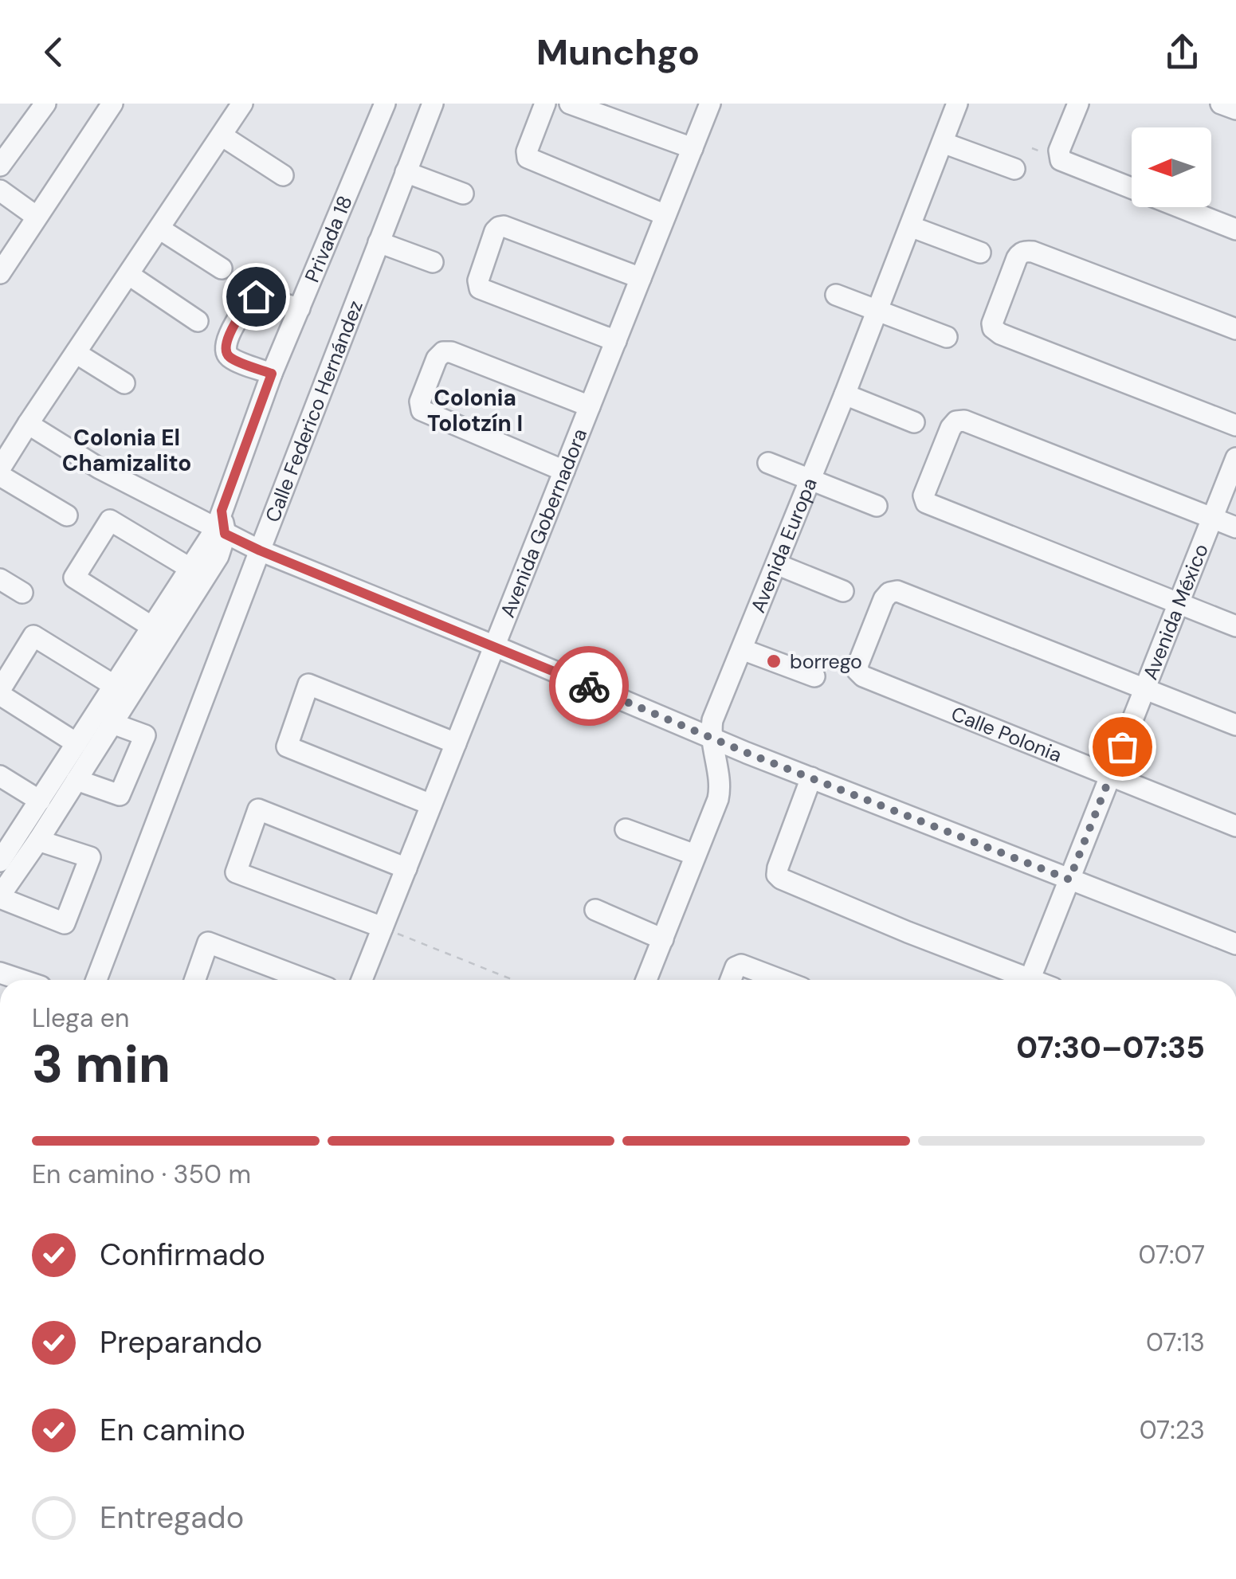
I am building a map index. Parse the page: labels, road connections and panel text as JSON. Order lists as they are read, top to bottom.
{
  "streets": {
    "street": [
      "Privada 18",
      "Calle Federico Hernández",
      "Avenida Gobernadora",
      "Avenida Europa",
      "Avenida México",
      "Calle Polonia"
    ]
  },
  "crossings": [
    ["Avenida México", "Calle Polonia"]
  ],
  "districts": ["Colonia Tolotzín I", "Colonia El Chamizalito"],
  "places": ["borrego"],
  "north": "left",
  "page": {
    "header": "Munchgo",
    "heading": ["3 min", "Llega en", "07:30–07:35"],
    "bar": "En camino · 350 m",
    "list": [
      ["Confirmado", "07:07"],
      ["Preparando", "07:13"],
      ["En camino", "07:23"],
      "Entregado"
    ]
  }
}
